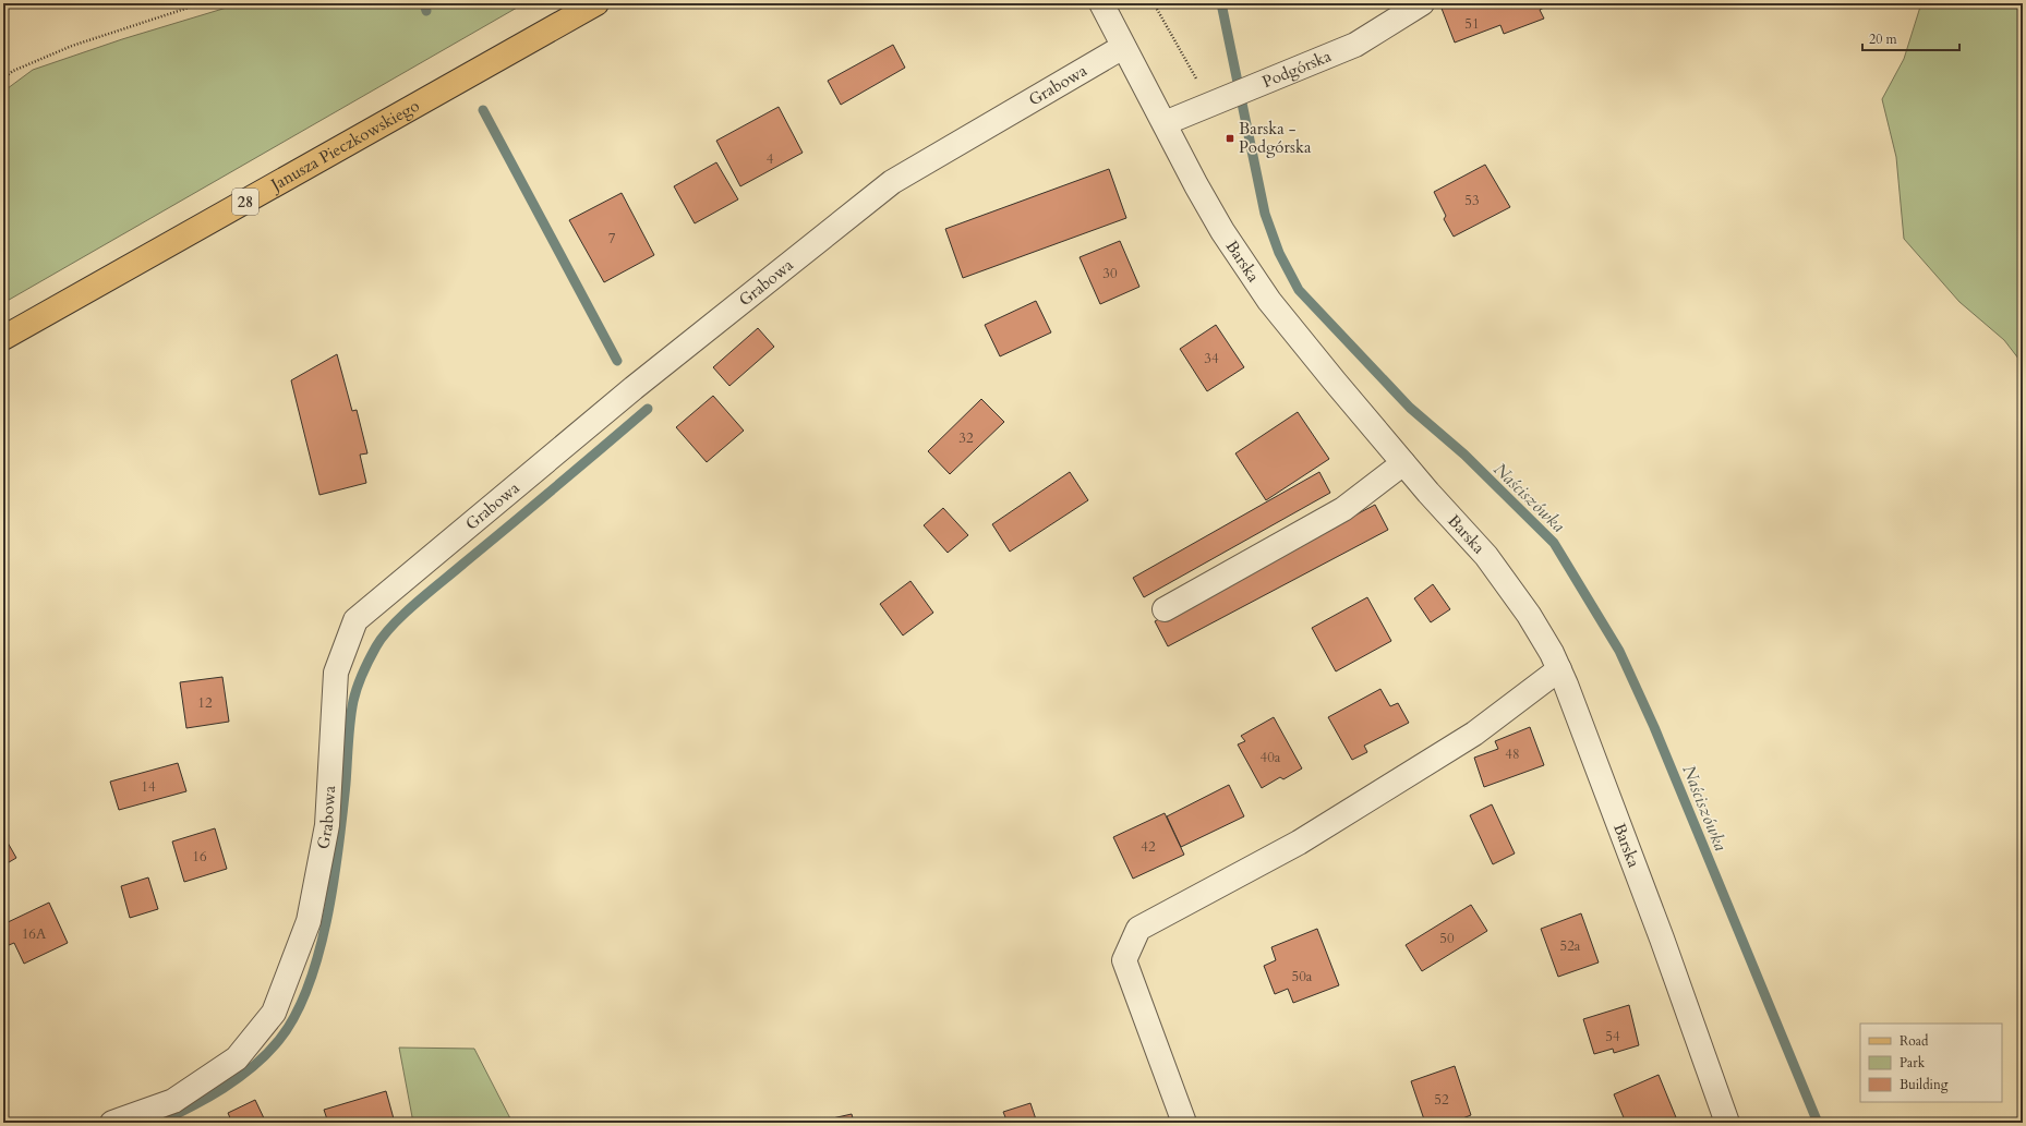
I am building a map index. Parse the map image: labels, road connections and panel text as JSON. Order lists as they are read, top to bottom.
{
  "streets": {
    "main road": ["Janusza Pieczkowskiego", "28"],
    "street": ["Podgórska", "Grabowa", "Barska"]
  },
  "crossings": [
    ["Podgórska", "Barska"],
    ["Grabowa", "Barska"]
  ],
  "water": ["Naściszówka"],
  "places": {
    "transit": ["Barska - Podgórska"]
  },
  "house_numbers": [
    "51",
    "4",
    "53",
    "7",
    "30",
    "34",
    "32",
    "12",
    "48",
    "40a",
    "14",
    "42",
    "16",
    "16A",
    "50",
    "52a",
    "50a",
    "54",
    "52"
  ],
  "legend": ["Road", "Park", "Building"],
  "scale_bar": "20 m"
}
